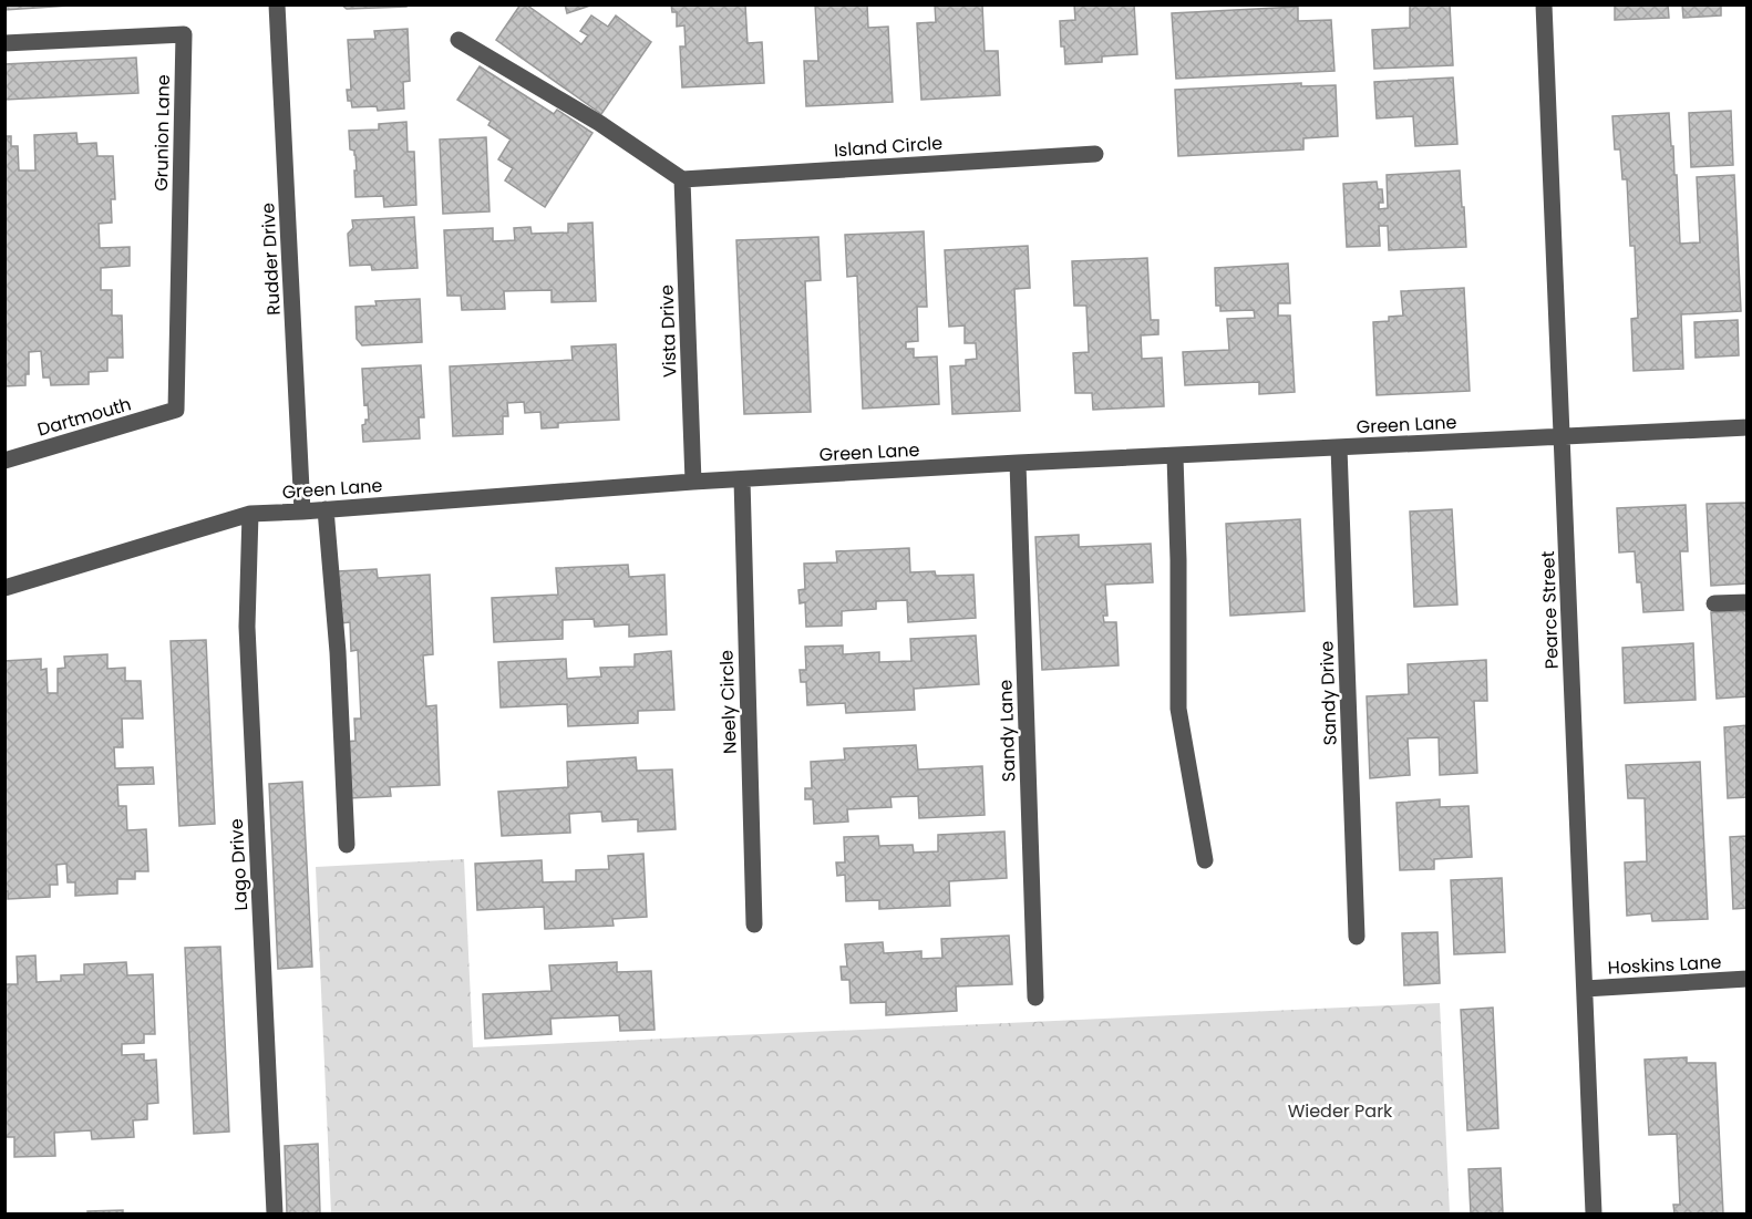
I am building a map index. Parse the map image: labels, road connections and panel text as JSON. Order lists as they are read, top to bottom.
{
  "streets": {
    "street": [
      "Grunion Lane",
      "Island Circle",
      "Rudder Drive",
      "Vista Drive",
      "Dartmouth",
      "Green Lane",
      "Pearce Street",
      "Sandy Drive",
      "Neely Circle",
      "Sandy Lane",
      "Lago Drive",
      "Hoskins Lane"
    ]
  },
  "crossings": [
    ["Grunion Lane", "Dartmouth"],
    ["Island Circle", "Vista Drive"],
    ["Rudder Drive", "Green Lane"],
    ["Vista Drive", "Green Lane"],
    ["Green Lane", "Pearce Street"],
    ["Green Lane", "Sandy Drive"],
    ["Green Lane", "Neely Circle"],
    ["Green Lane", "Sandy Lane"],
    ["Green Lane", "Lago Drive"],
    ["Pearce Street", "Hoskins Lane"]
  ],
  "parks": ["Wieder Park"]
}
